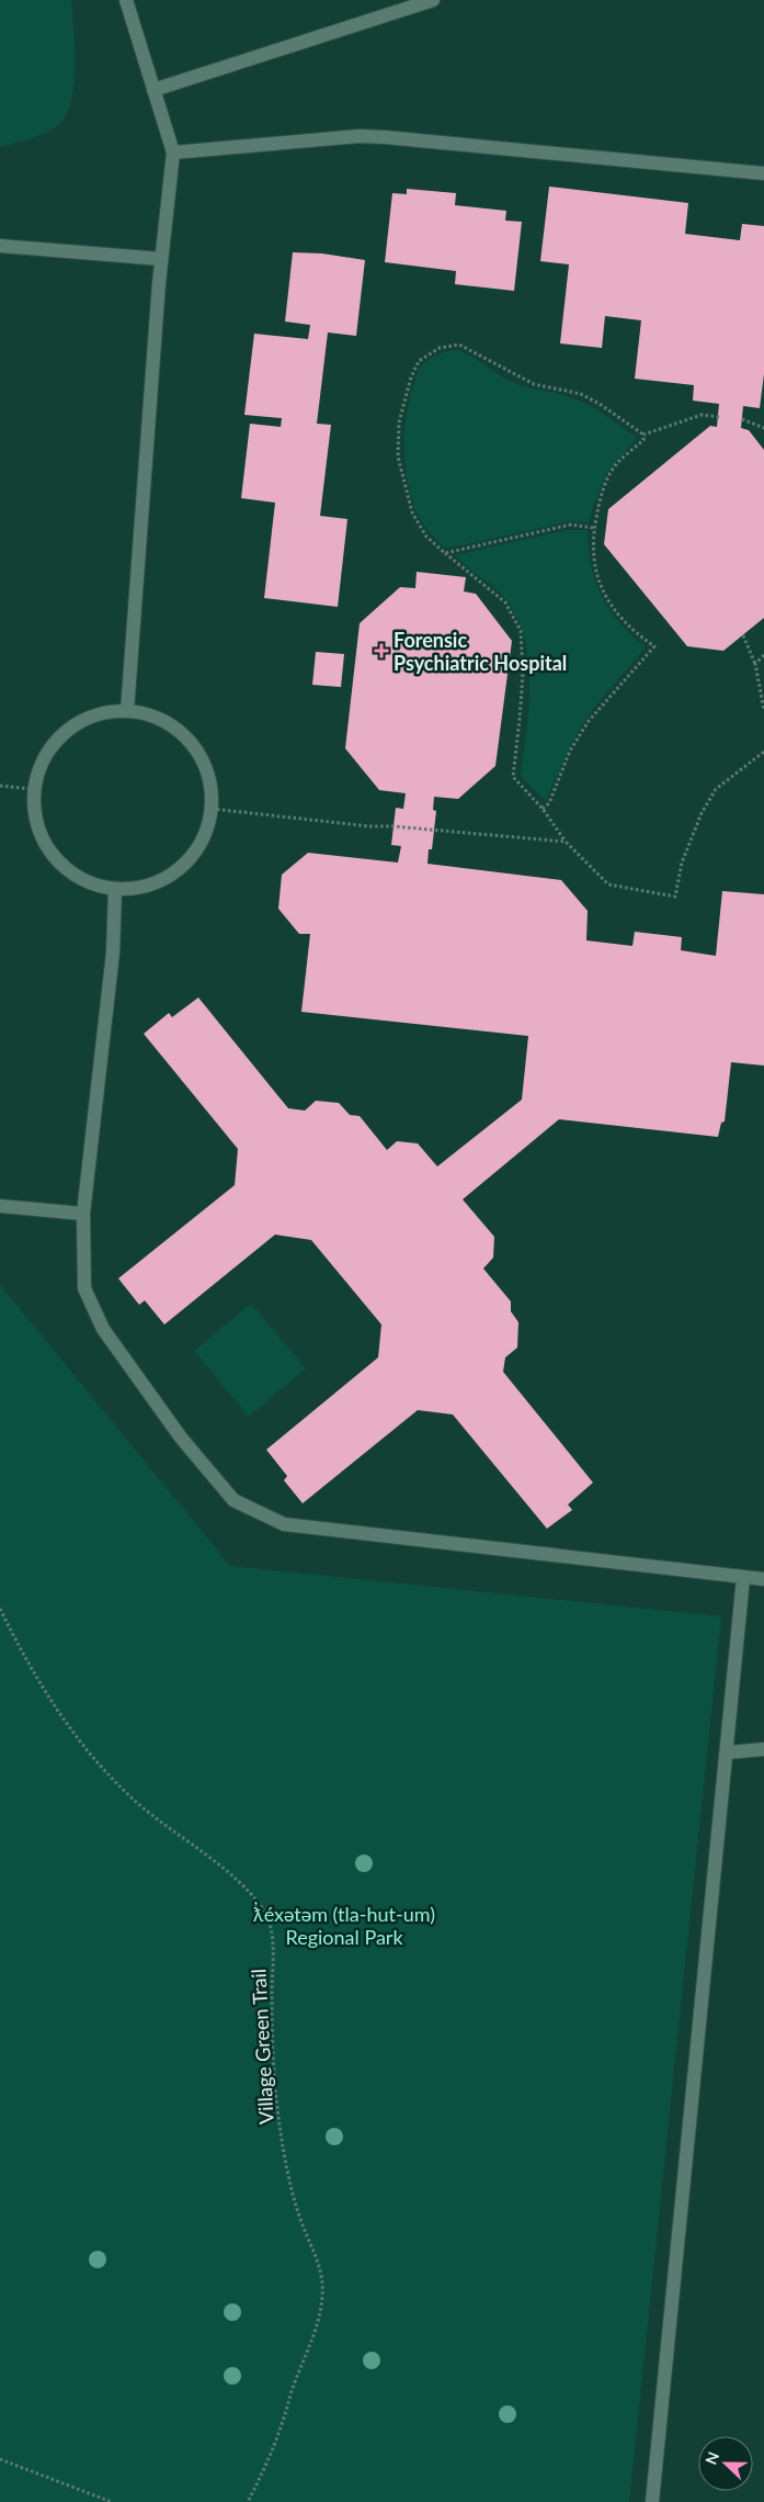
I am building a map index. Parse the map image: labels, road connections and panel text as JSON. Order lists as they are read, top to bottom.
{
  "streets": {
    "path": ["Village Green Trail"]
  },
  "parks": ["ƛ̓éxətəm (tla-hut-um) Regional Park"],
  "places": {
    "health": ["Forensic Psychiatric Hospital"]
  },
  "north": "left"
}
